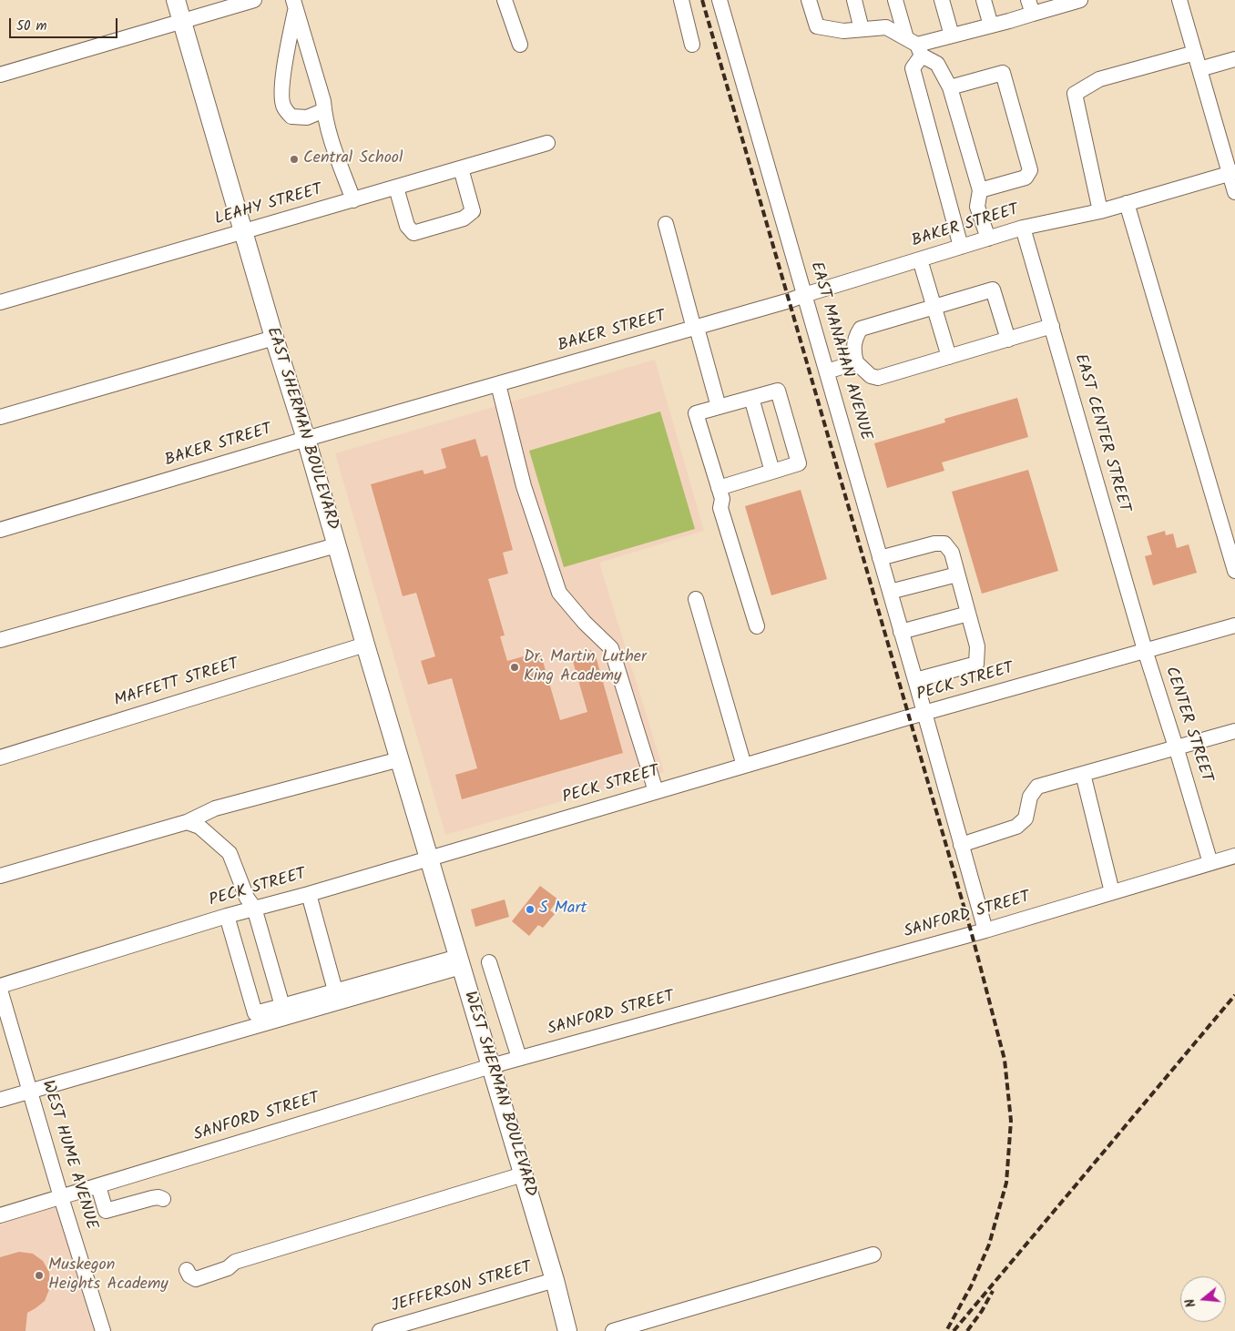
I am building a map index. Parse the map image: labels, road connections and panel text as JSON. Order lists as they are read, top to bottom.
{
  "streets": {
    "main road": ["EAST SHERMAN BOULEVARD", "WEST SHERMAN BOULEVARD"],
    "street": [
      "LEAHY STREET",
      "BAKER STREET",
      "EAST MANAHAN AVENUE",
      "EAST CENTER STREET",
      "PECK STREET",
      "MAFFETT STREET",
      "CENTER STREET",
      "SANFORD STREET",
      "WEST HUME AVENUE",
      "JEFFERSON STREET"
    ]
  },
  "crossings": [
    ["LEAHY STREET", "EAST SHERMAN BOULEVARD"],
    ["BAKER STREET", "EAST MANAHAN AVENUE"],
    ["BAKER STREET", "EAST SHERMAN BOULEVARD"],
    ["BAKER STREET", "EAST CENTER STREET"],
    ["EAST MANAHAN AVENUE", "PECK STREET"],
    ["EAST MANAHAN AVENUE", "SANFORD STREET"],
    ["EAST SHERMAN BOULEVARD", "PECK STREET"],
    ["EAST SHERMAN BOULEVARD", "MAFFETT STREET"],
    ["EAST SHERMAN BOULEVARD", "WEST SHERMAN BOULEVARD"],
    ["EAST CENTER STREET", "PECK STREET"],
    ["EAST CENTER STREET", "CENTER STREET"],
    ["PECK STREET", "CENTER STREET"],
    ["PECK STREET", "WEST SHERMAN BOULEVARD"],
    ["PECK STREET", "WEST HUME AVENUE"],
    ["CENTER STREET", "SANFORD STREET"],
    ["SANFORD STREET", "WEST SHERMAN BOULEVARD"],
    ["SANFORD STREET", "WEST HUME AVENUE"],
    ["WEST SHERMAN BOULEVARD", "JEFFERSON STREET"]
  ],
  "places": [
    "Central School",
    "Dr. Martin Luther King Academy",
    "S Mart",
    "Muskegon Heights Academy"
  ],
  "scale_bar": "50 m",
  "north": "left"
}
